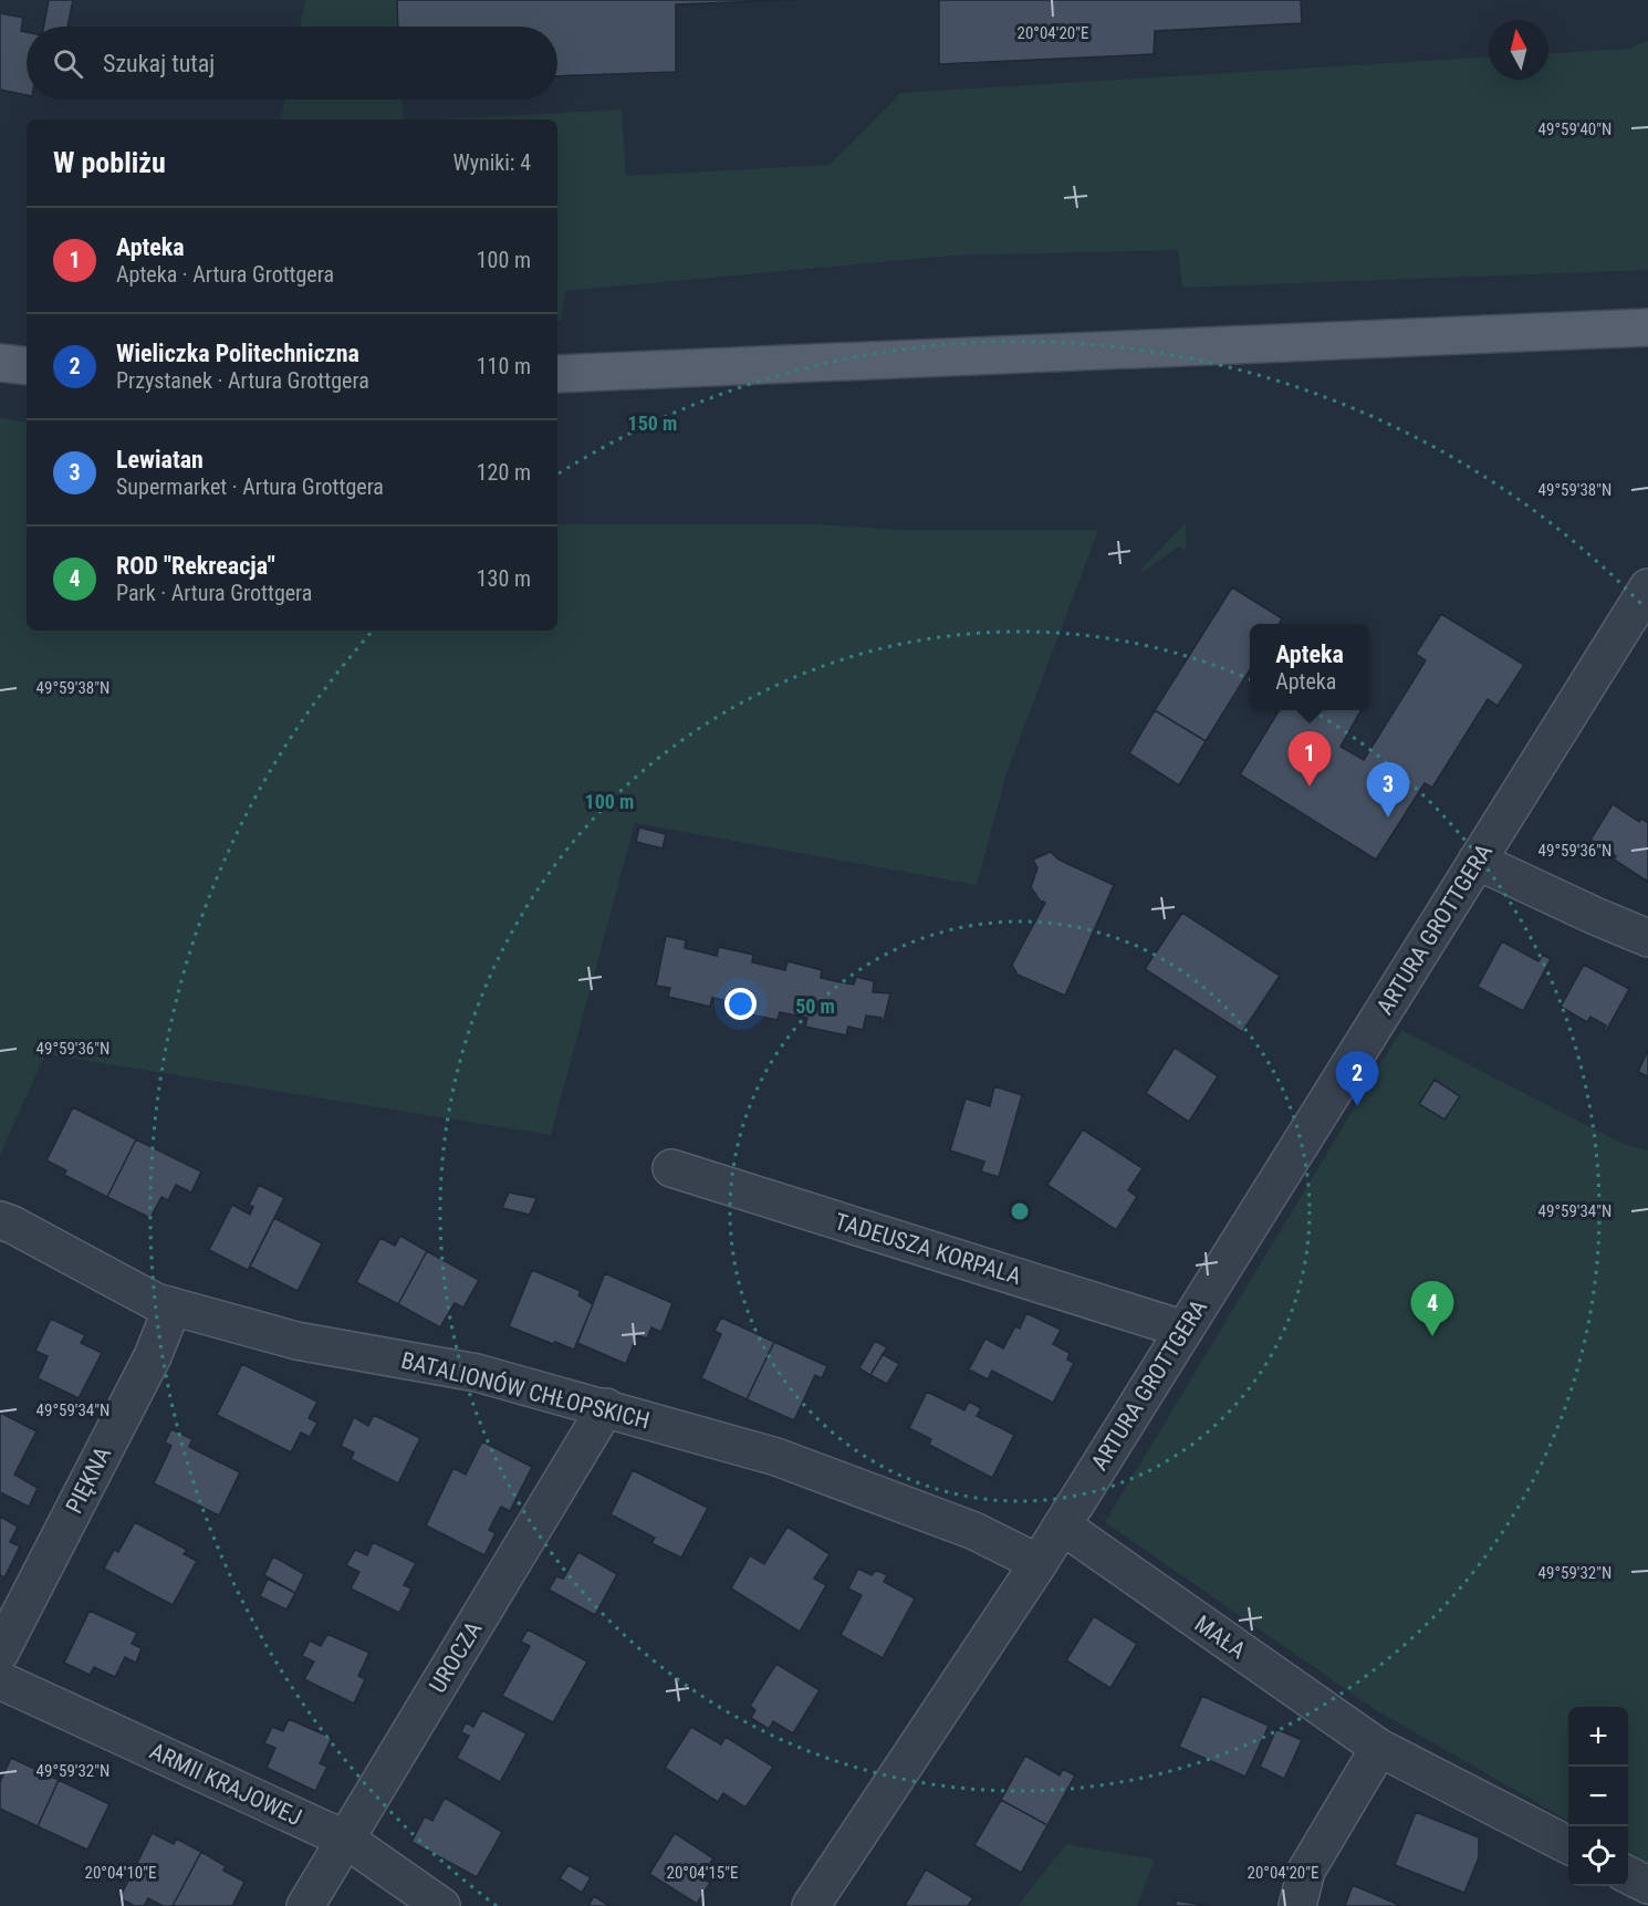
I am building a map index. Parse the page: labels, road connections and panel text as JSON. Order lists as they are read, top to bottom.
{
  "streets": {
    "street": [
      "ARTURA GROTTGERA",
      "TADEUSZA KORPALA",
      "BATALIONÓW CHŁOPSKICH",
      "PIĘKNA",
      "MAŁA",
      "UROCZA",
      "ARMII KRAJOWEJ"
    ]
  },
  "crossings": [
    ["ARTURA GROTTGERA", "TADEUSZA KORPALA"],
    ["ARTURA GROTTGERA", "BATALIONÓW CHŁOPSKICH"],
    ["ARTURA GROTTGERA", "MAŁA"],
    ["BATALIONÓW CHŁOPSKICH", "PIĘKNA"],
    ["BATALIONÓW CHŁOPSKICH", "UROCZA"],
    ["UROCZA", "ARMII KRAJOWEJ"]
  ],
  "north": "top",
  "page": {
    "search": "Szukaj tutaj",
    "heading": ["W pobliżu", "Wyniki: 4"],
    "list": [
      {
        "mark": "1",
        "name": "Apteka",
        "note": "Apteka · Artura Grottgera",
        "value": "100 m"
      },
      {
        "mark": "2",
        "name": "Wieliczka Politechniczna",
        "note": "Przystanek · Artura Grottgera",
        "value": "110 m"
      },
      {
        "mark": "3",
        "name": "Lewiatan",
        "note": "Supermarket · Artura Grottgera",
        "value": "120 m"
      },
      {
        "mark": "4",
        "name": "ROD \"Rekreacja\"",
        "note": "Park · Artura Grottgera",
        "value": "130 m"
      }
    ],
    "popup": ["Apteka", "Apteka"],
    "pins": [
      "1",
      "3",
      "2",
      "4"
    ],
    "map_buttons": ["+", "−"]
  },
  "coordinates": [
    "20°04'20\"E",
    "49°59'40\"N",
    "49°59'38\"N",
    "49°59'36\"N",
    "49°59'34\"N",
    "49°59'32\"N",
    "20°04'10\"E",
    "20°04'15\"E"
  ],
  "rings": ["150 m", "100 m", "50 m"]
}
